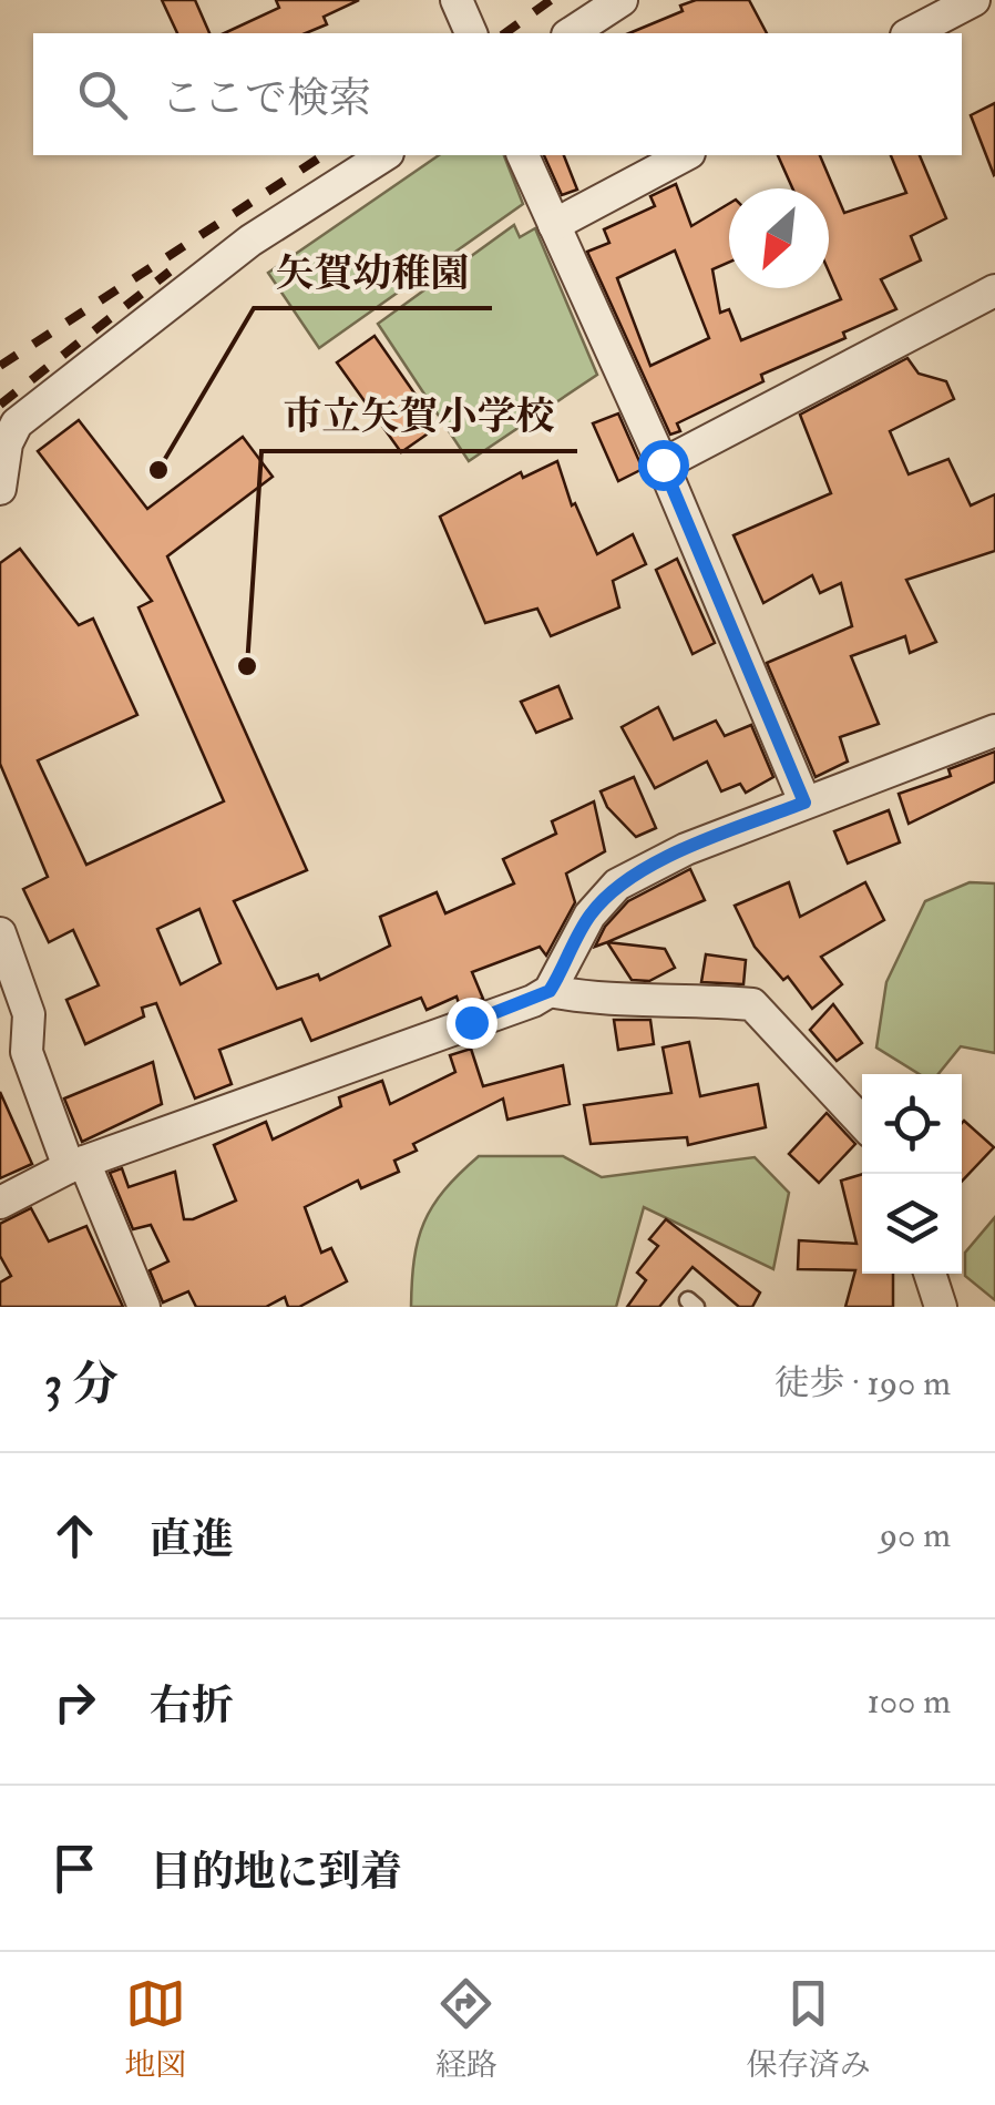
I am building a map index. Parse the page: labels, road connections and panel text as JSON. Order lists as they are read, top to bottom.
{
  "places": ["矢賀幼稚園", "市立矢賀小学校"],
  "north": "bottom left",
  "page": {
    "search": "ここで検索",
    "heading": ["3 分", "徒歩 · 190 m"],
    "list": [
      ["直進", "90 m"],
      ["右折", "100 m"],
      "目的地に到着"
    ],
    "nav": ["地図", "経路", "保存済み"]
  }
}
